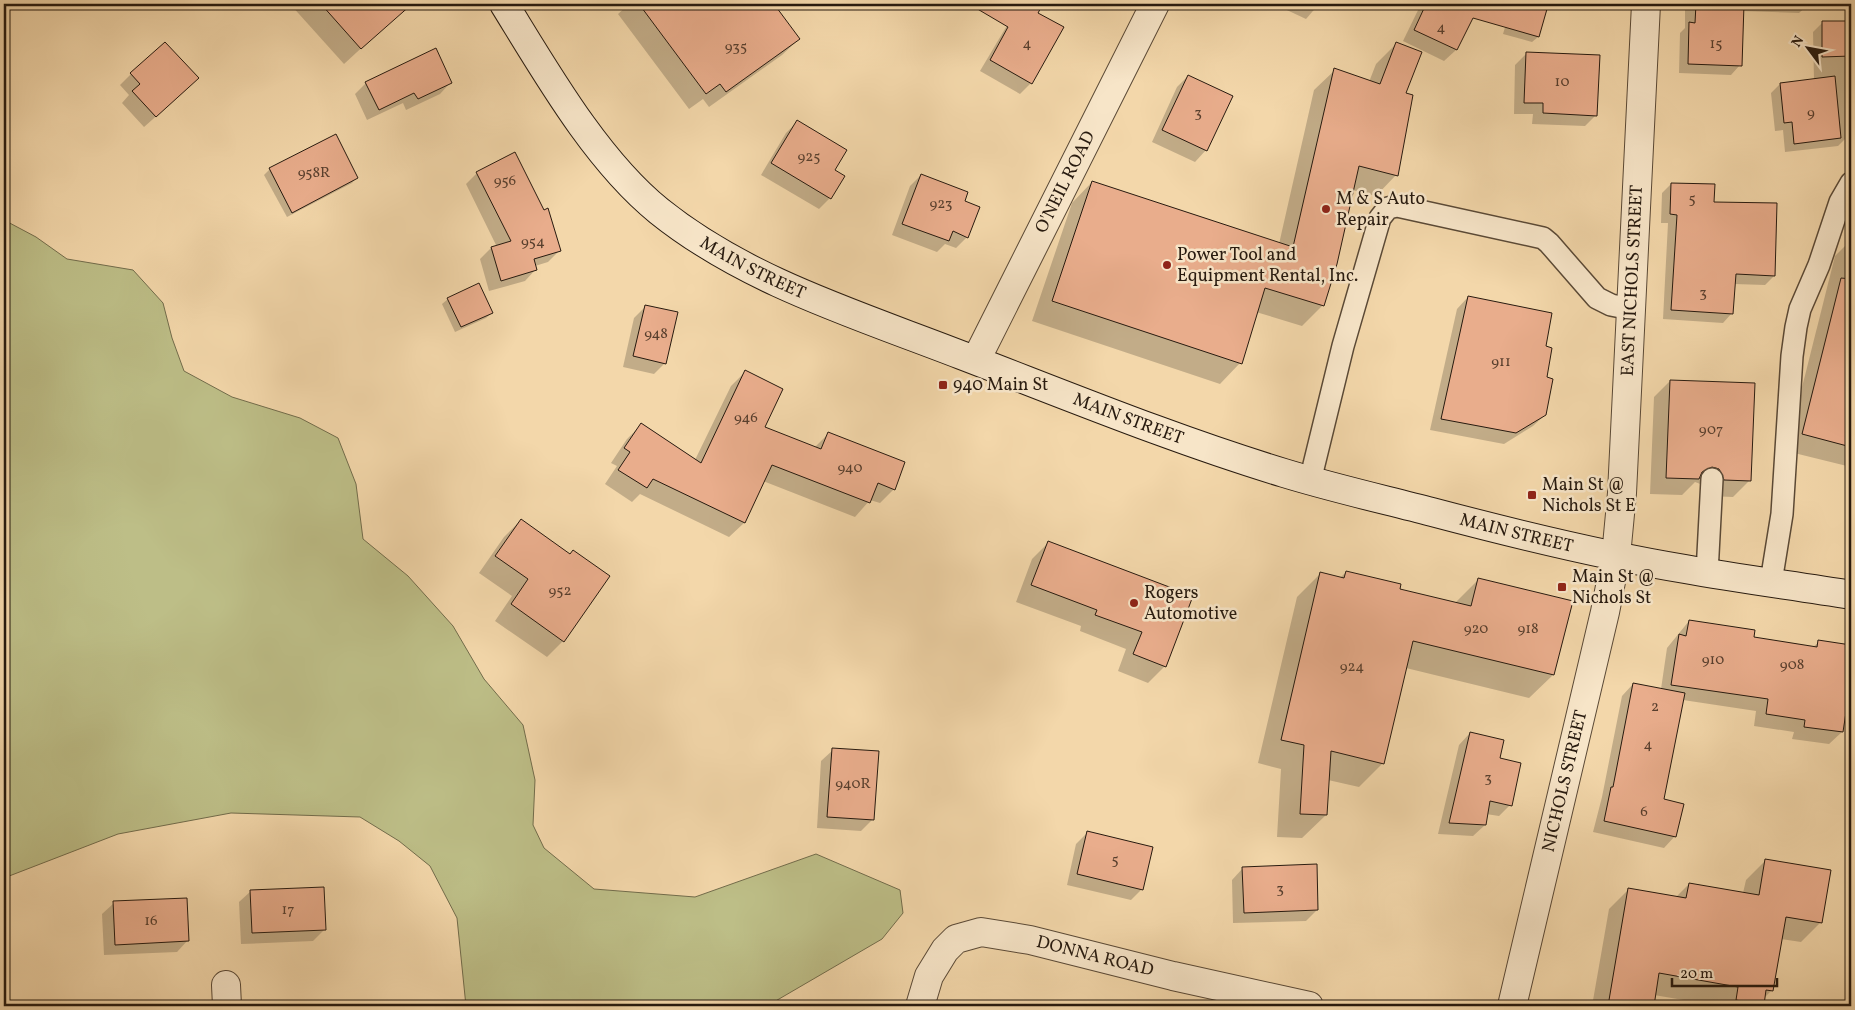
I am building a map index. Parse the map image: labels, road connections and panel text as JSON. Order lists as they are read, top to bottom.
{
  "streets": {
    "street": [
      "O'NEIL ROAD",
      "MAIN STREET",
      "EAST NICHOLS STREET",
      "NICHOLS STREET",
      "DONNA ROAD"
    ]
  },
  "crossings": [
    ["O'NEIL ROAD", "MAIN STREET"],
    ["MAIN STREET", "EAST NICHOLS STREET"],
    ["MAIN STREET", "NICHOLS STREET"],
    ["EAST NICHOLS STREET", "NICHOLS STREET"]
  ],
  "places": {
    "other": ["M & S Auto Repair", "Power Tool and Equipment Rental, Inc.", "Rogers Automotive"],
    "transit": ["940 Main St", "Main St @ Nichols St E", "Main St @ Nichols St"]
  },
  "house_numbers": [
    "4",
    "4",
    "15",
    "935",
    "10",
    "3",
    "9",
    "925",
    "958R",
    "956",
    "5",
    "923",
    "954",
    "3",
    "948",
    "911",
    "946",
    "907",
    "940",
    "952",
    "920",
    "918",
    "910",
    "908",
    "924",
    "2",
    "4",
    "3",
    "940R",
    "6",
    "5",
    "3",
    "17",
    "16"
  ],
  "scale_bar": "20 m",
  "north": "top left"
}
